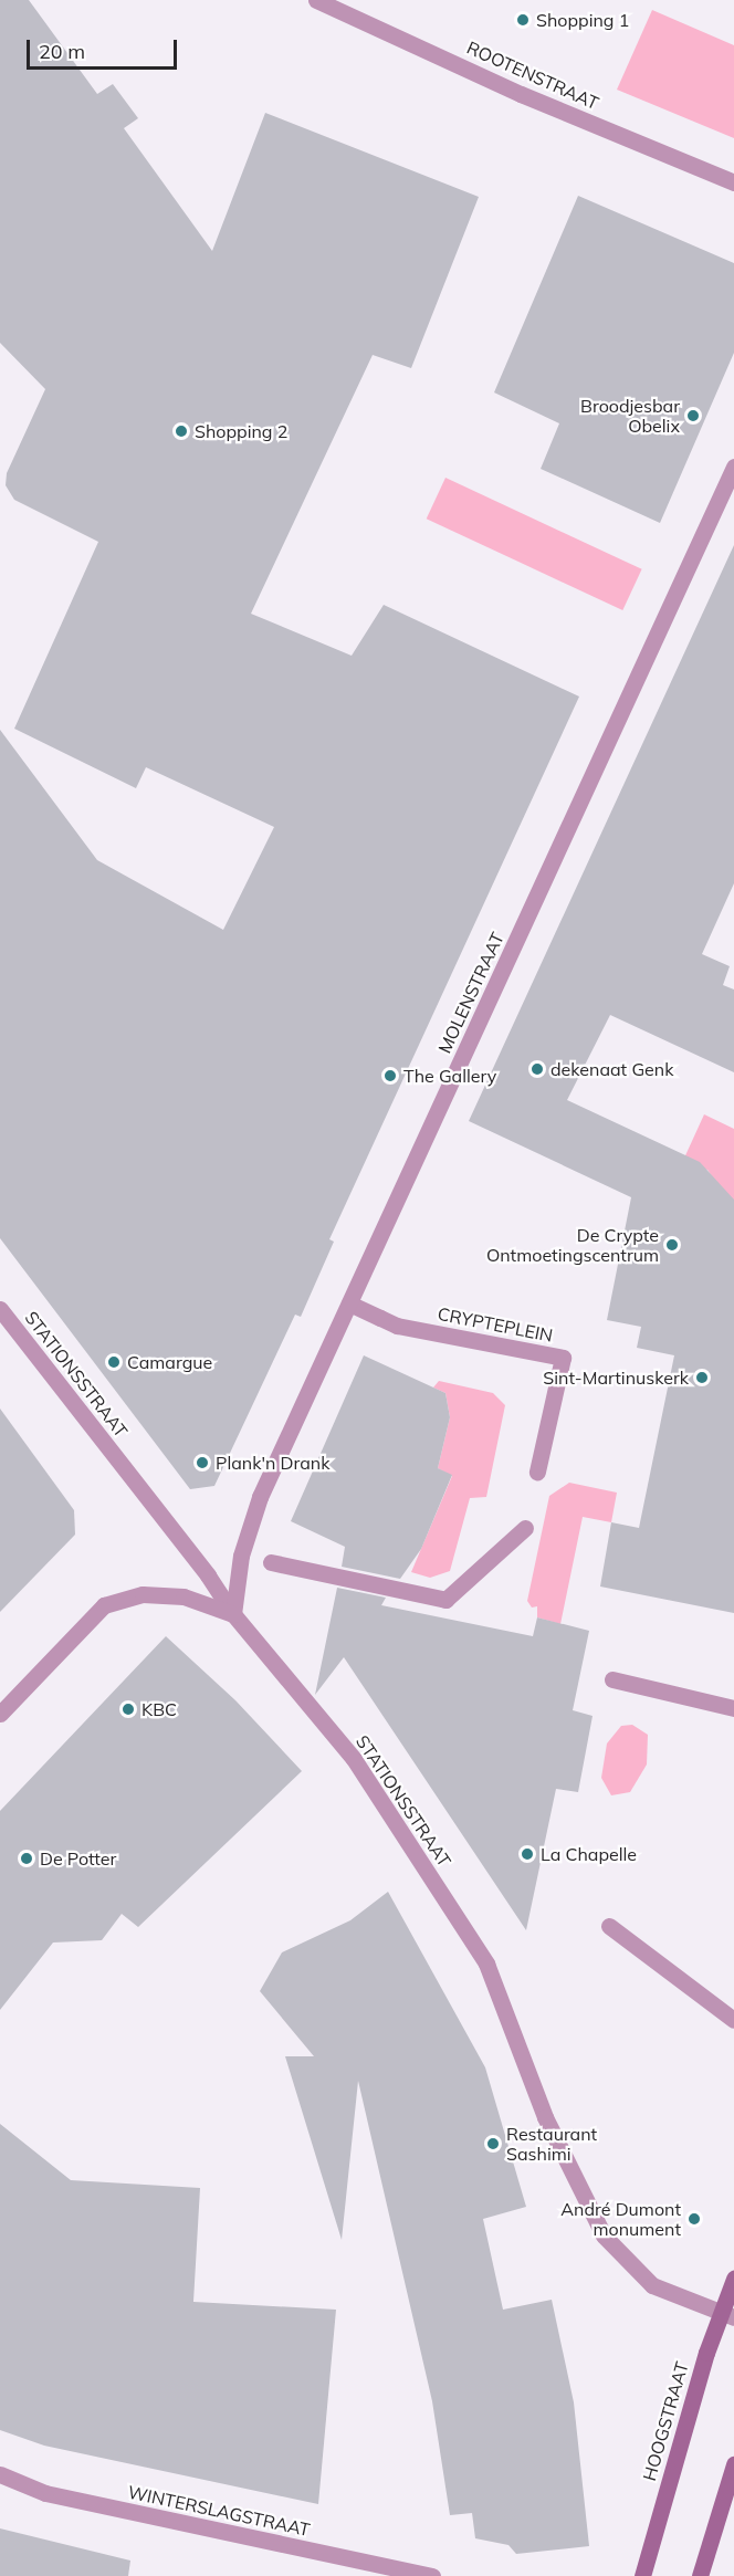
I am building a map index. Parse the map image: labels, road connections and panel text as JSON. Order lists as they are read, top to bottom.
{
  "streets": {
    "main road": ["HOOGSTRAAT"],
    "street": [
      "ROOTENSTRAAT",
      "MOLENSTRAAT",
      "CRYPTEPLEIN",
      "STATIONSSTRAAT",
      "WINTERSLAGSTRAAT"
    ]
  },
  "crossings": [
    ["MOLENSTRAAT", "CRYPTEPLEIN"],
    ["MOLENSTRAAT", "STATIONSSTRAAT"],
    ["STATIONSSTRAAT", "HOOGSTRAAT"]
  ],
  "places": [
    "Shopping 1",
    "Broodjesbar Obelix",
    "Shopping 2",
    "dekenaat Genk",
    "The Gallery",
    "De Crypte Ontmoetingscentrum",
    "Camargue",
    "Sint-Martinuskerk",
    "Plank'n Drank",
    "KBC",
    "La Chapelle",
    "De Potter",
    "Restaurant Sashimi",
    "André Dumont monument"
  ],
  "scale_bar": "20 m"
}
